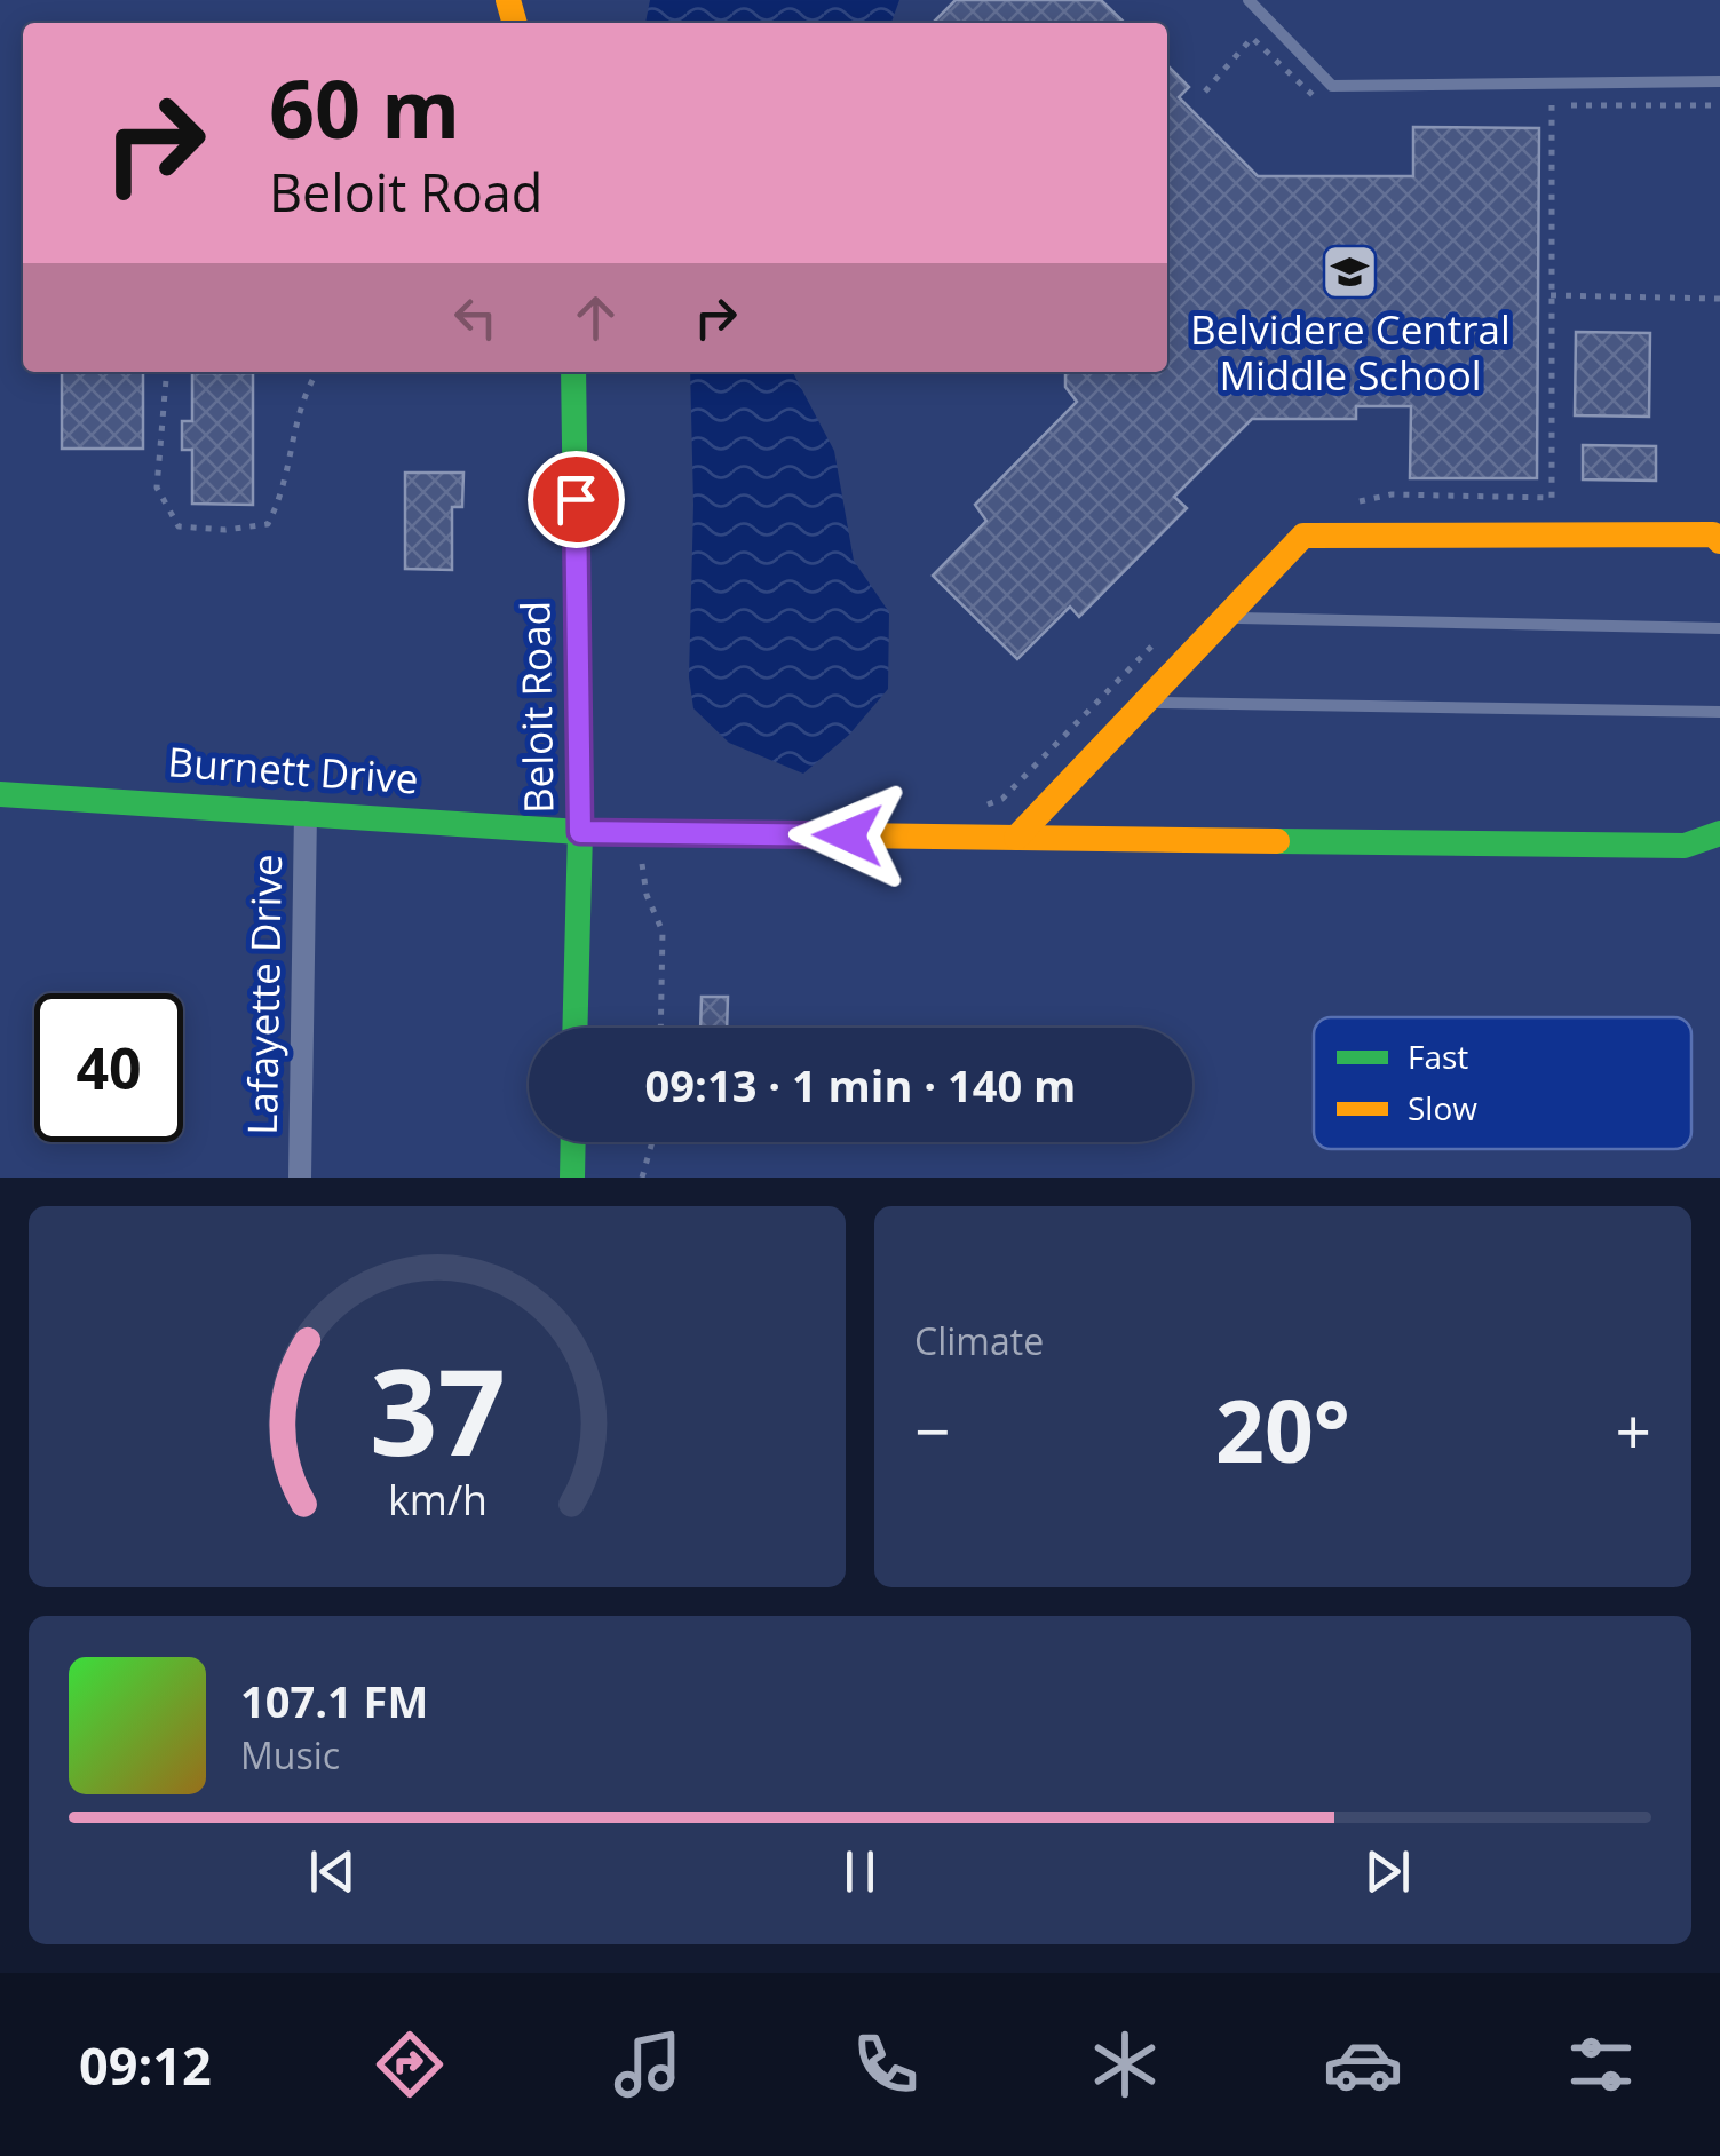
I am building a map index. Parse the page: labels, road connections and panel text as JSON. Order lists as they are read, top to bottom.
{
  "streets": {
    "street": ["Beloit Road", "Burnett Drive", "Lafayette Drive"]
  },
  "crossings": [
    ["Beloit Road", "Burnett Drive"],
    ["Burnett Drive", "Lafayette Drive"]
  ],
  "places": {
    "school or university": ["Belvidere Central Middle School"]
  },
  "legend": ["Fast", "Slow"],
  "page": {
    "turn": ["60 m", "Beloit Road"],
    "limit": "40",
    "trip": "09:13 · 1 min · 140 m",
    "tile": "Climate",
    "heat": ["−", "20°", "+"],
    "song": ["107.1 FM", "Music"],
    "tabs": "09:12",
    "gauge": ["37", "km/h"]
  }
}
